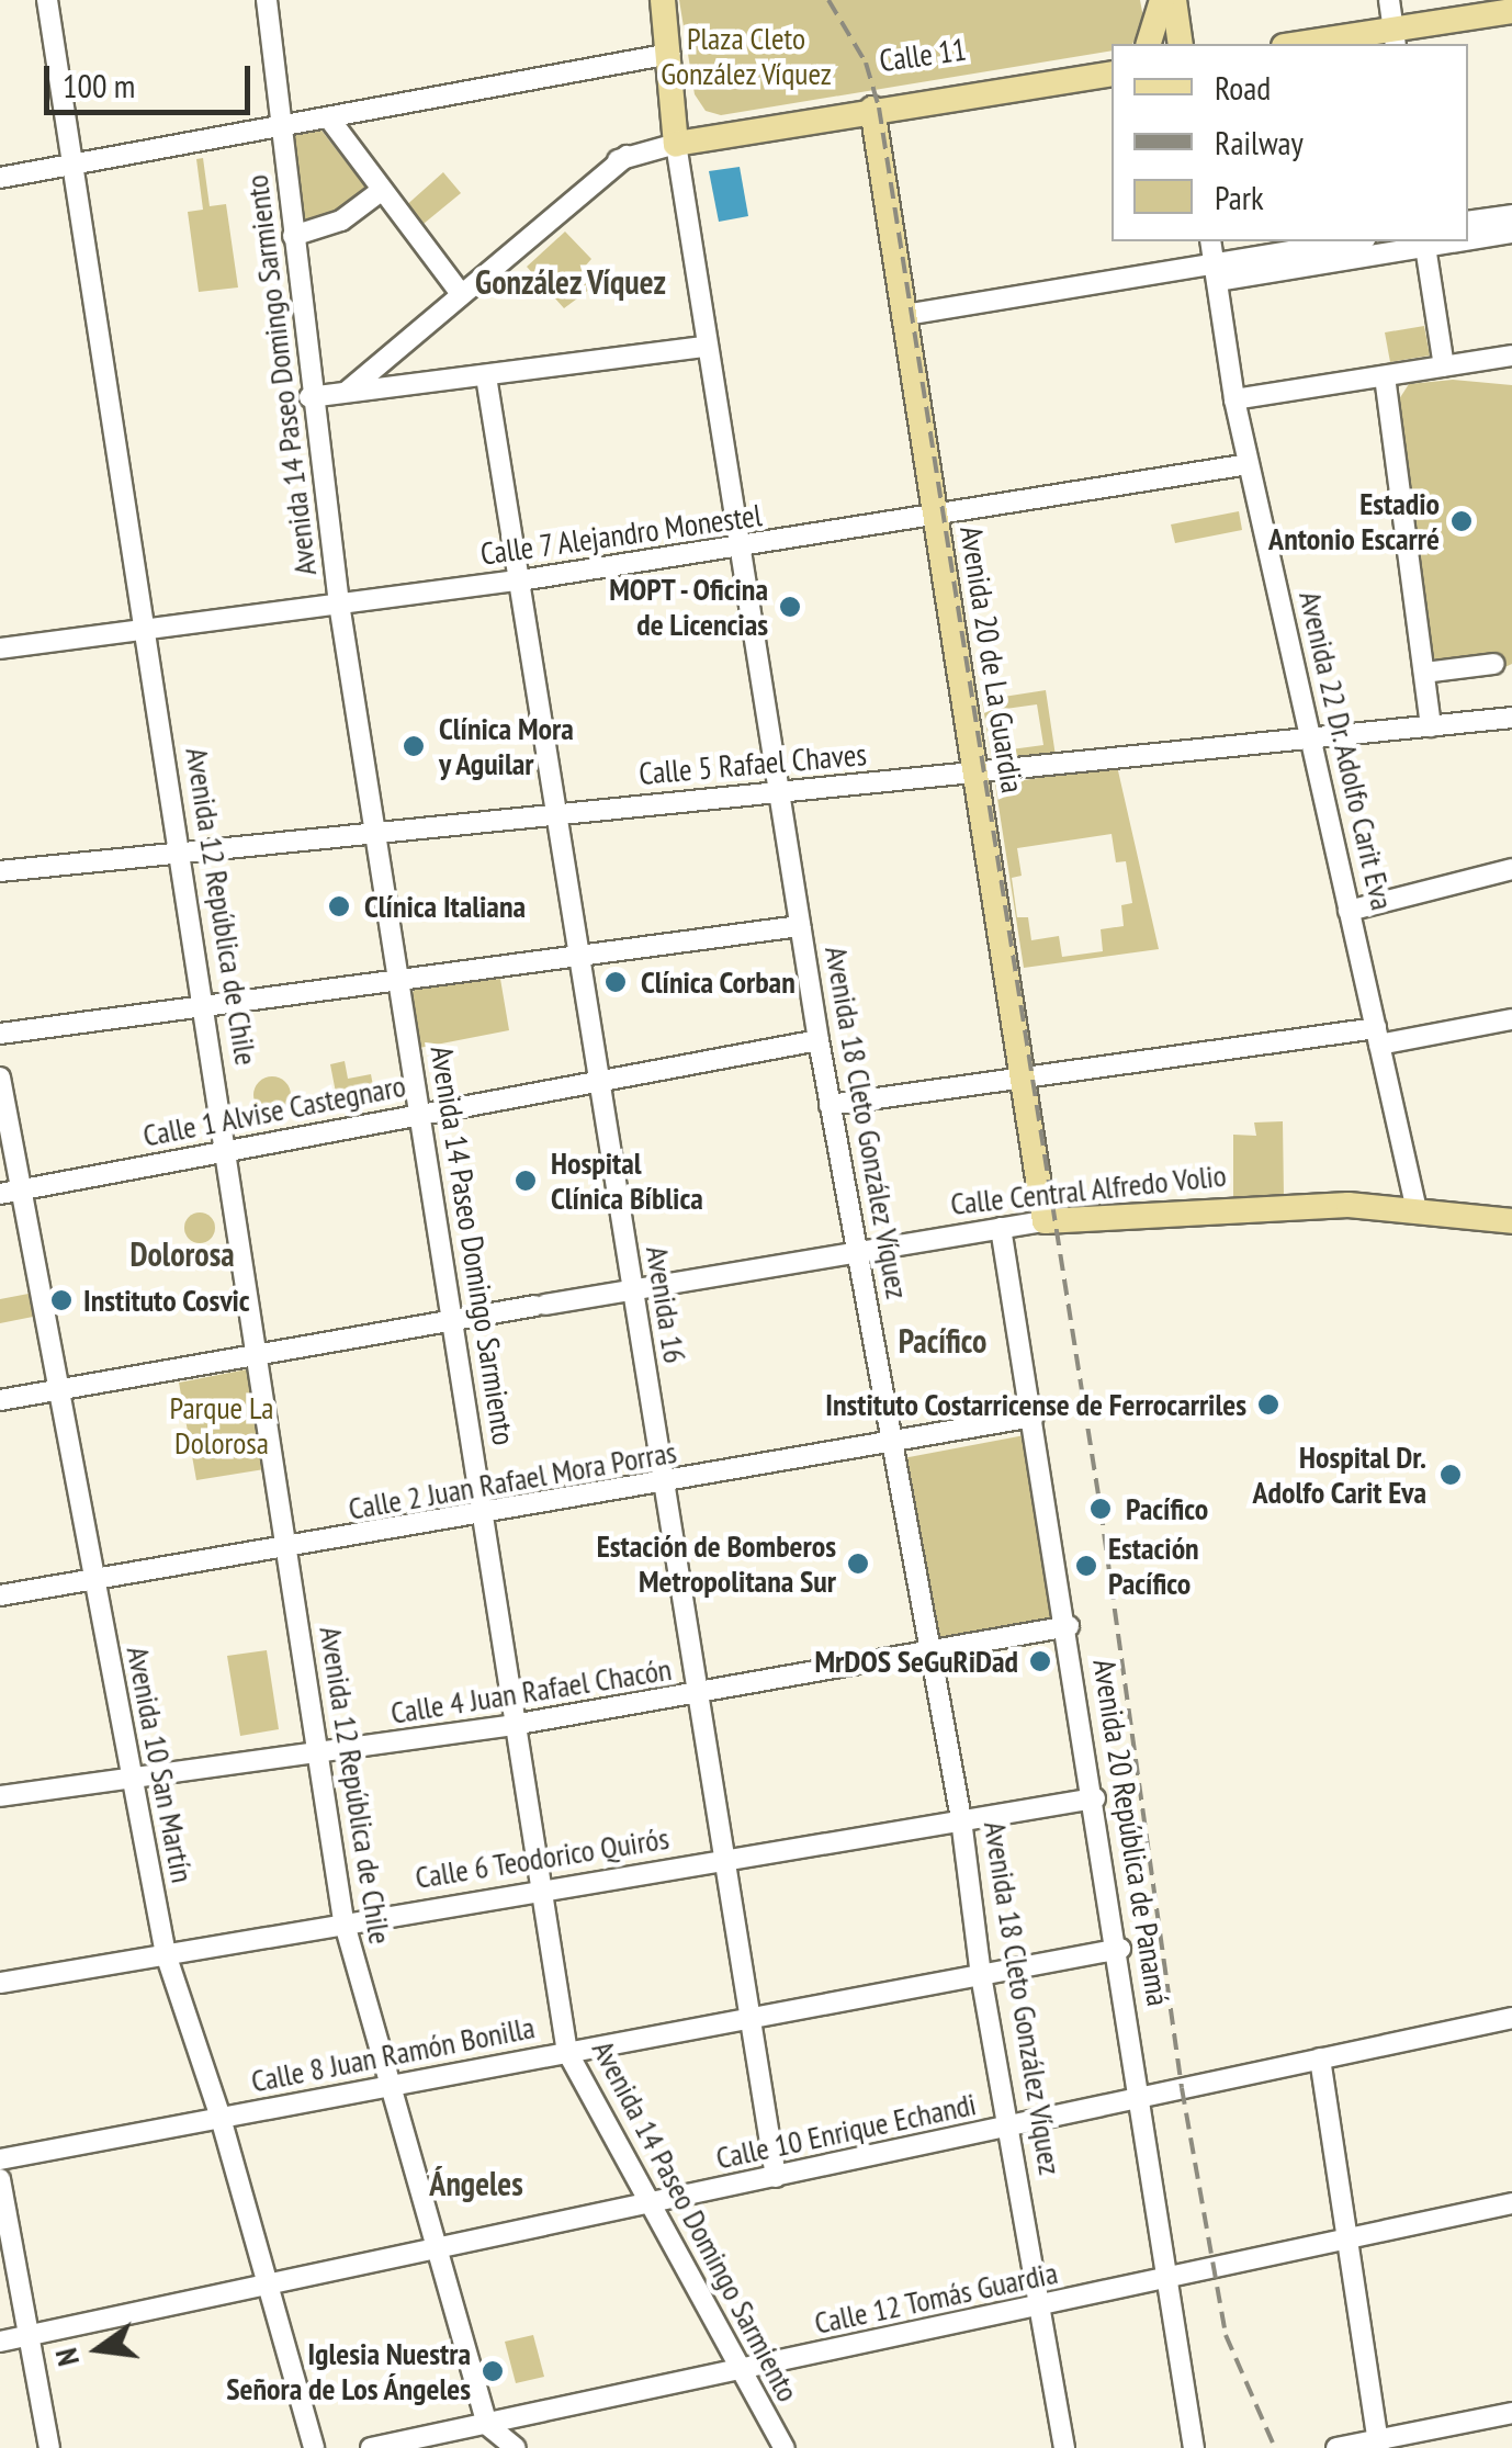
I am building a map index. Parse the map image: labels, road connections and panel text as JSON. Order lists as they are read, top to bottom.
{
  "streets": {
    "main road": [
      "Calle 11",
      "Avenida 20 de La Guardia",
      "Avenida 18 Cleto González Víquez",
      "Calle Central Alfredo Volio"
    ],
    "street": [
      "Avenida 14 Paseo Domingo Sarmiento",
      "Calle 7 Alejandro Monestel",
      "Avenida 22 Dr. Adolfo Carit Eva",
      "Calle 5 Rafael Chaves",
      "Avenida 12 República de Chile",
      "Calle 1 Alvise Castegnaro",
      "Avenida 16",
      "Calle 2 Juan Rafael Mora Porras",
      "Calle 4 Juan Rafael Chacón",
      "Avenida 10 San Martín",
      "Avenida 20 República de Panamá",
      "Calle 6 Teodorico Quirós",
      "Calle 8 Juan Ramón Bonilla",
      "Calle 10 Enrique Echandi",
      "Calle 12 Tomás Guardia"
    ]
  },
  "crossings": [
    ["Calle 11", "Avenida 20 de La Guardia"],
    ["Calle 11", "Avenida 18 Cleto González Víquez"],
    ["Avenida 14 Paseo Domingo Sarmiento", "Calle 7 Alejandro Monestel"],
    ["Avenida 14 Paseo Domingo Sarmiento", "Calle 5 Rafael Chaves"],
    ["Avenida 14 Paseo Domingo Sarmiento", "Calle 1 Alvise Castegnaro"],
    ["Avenida 14 Paseo Domingo Sarmiento", "Calle Central Alfredo Volio"],
    ["Avenida 14 Paseo Domingo Sarmiento", "Calle 2 Juan Rafael Mora Porras"],
    ["Avenida 14 Paseo Domingo Sarmiento", "Calle 4 Juan Rafael Chacón"],
    ["Avenida 14 Paseo Domingo Sarmiento", "Calle 6 Teodorico Quirós"],
    ["Avenida 14 Paseo Domingo Sarmiento", "Calle 8 Juan Ramón Bonilla"],
    ["Avenida 14 Paseo Domingo Sarmiento", "Calle 10 Enrique Echandi"],
    ["Avenida 14 Paseo Domingo Sarmiento", "Calle 12 Tomás Guardia"],
    ["Calle 7 Alejandro Monestel", "Avenida 20 de La Guardia"],
    ["Calle 7 Alejandro Monestel", "Avenida 22 Dr. Adolfo Carit Eva"],
    ["Calle 7 Alejandro Monestel", "Avenida 12 República de Chile"],
    ["Calle 7 Alejandro Monestel", "Avenida 18 Cleto González Víquez"],
    ["Calle 7 Alejandro Monestel", "Avenida 16"],
    ["Avenida 20 de La Guardia", "Calle 5 Rafael Chaves"],
    ["Avenida 20 de La Guardia", "Calle Central Alfredo Volio"],
    ["Avenida 22 Dr. Adolfo Carit Eva", "Calle 5 Rafael Chaves"],
    ["Avenida 22 Dr. Adolfo Carit Eva", "Calle Central Alfredo Volio"],
    ["Calle 5 Rafael Chaves", "Avenida 12 República de Chile"],
    ["Calle 5 Rafael Chaves", "Avenida 18 Cleto González Víquez"],
    ["Calle 5 Rafael Chaves", "Avenida 16"],
    ["Avenida 12 República de Chile", "Calle 1 Alvise Castegnaro"],
    ["Avenida 12 República de Chile", "Calle Central Alfredo Volio"],
    ["Avenida 12 República de Chile", "Calle 2 Juan Rafael Mora Porras"],
    ["Avenida 12 República de Chile", "Calle 4 Juan Rafael Chacón"],
    ["Avenida 12 República de Chile", "Calle 6 Teodorico Quirós"],
    ["Avenida 12 República de Chile", "Calle 8 Juan Ramón Bonilla"],
    ["Avenida 12 República de Chile", "Calle 10 Enrique Echandi"],
    ["Avenida 12 República de Chile", "Calle 12 Tomás Guardia"],
    ["Calle 1 Alvise Castegnaro", "Avenida 18 Cleto González Víquez"],
    ["Calle 1 Alvise Castegnaro", "Avenida 16"],
    ["Calle 1 Alvise Castegnaro", "Avenida 10 San Martín"],
    ["Avenida 18 Cleto González Víquez", "Calle Central Alfredo Volio"],
    ["Avenida 18 Cleto González Víquez", "Calle 2 Juan Rafael Mora Porras"],
    ["Avenida 18 Cleto González Víquez", "Calle 4 Juan Rafael Chacón"],
    ["Avenida 18 Cleto González Víquez", "Calle 6 Teodorico Quirós"],
    ["Avenida 18 Cleto González Víquez", "Calle 8 Juan Ramón Bonilla"],
    ["Avenida 18 Cleto González Víquez", "Calle 10 Enrique Echandi"],
    ["Avenida 18 Cleto González Víquez", "Calle 12 Tomás Guardia"],
    ["Calle Central Alfredo Volio", "Avenida 16"],
    ["Calle Central Alfredo Volio", "Avenida 10 San Martín"],
    ["Calle Central Alfredo Volio", "Avenida 20 República de Panamá"],
    ["Avenida 16", "Calle 2 Juan Rafael Mora Porras"],
    ["Avenida 16", "Calle 4 Juan Rafael Chacón"],
    ["Avenida 16", "Calle 6 Teodorico Quirós"],
    ["Avenida 16", "Calle 8 Juan Ramón Bonilla"],
    ["Avenida 16", "Calle 10 Enrique Echandi"],
    ["Calle 2 Juan Rafael Mora Porras", "Avenida 10 San Martín"],
    ["Calle 2 Juan Rafael Mora Porras", "Avenida 20 República de Panamá"],
    ["Calle 4 Juan Rafael Chacón", "Avenida 10 San Martín"],
    ["Calle 4 Juan Rafael Chacón", "Avenida 20 República de Panamá"],
    ["Avenida 10 San Martín", "Calle 6 Teodorico Quirós"],
    ["Avenida 10 San Martín", "Calle 8 Juan Ramón Bonilla"],
    ["Avenida 10 San Martín", "Calle 10 Enrique Echandi"],
    ["Avenida 20 República de Panamá", "Calle 6 Teodorico Quirós"],
    ["Avenida 20 República de Panamá", "Calle 8 Juan Ramón Bonilla"],
    ["Avenida 20 República de Panamá", "Calle 10 Enrique Echandi"],
    ["Avenida 20 República de Panamá", "Calle 12 Tomás Guardia"]
  ],
  "districts": [
    "González Víquez",
    "Dolorosa",
    "Pacífico",
    "Ángeles"
  ],
  "parks": ["Plaza Cleto González Víquez", "Parque La Dolorosa"],
  "places": [
    "Estadio Antonio Escarré",
    "MOPT - Oficina de Licencias",
    "Clínica Mora y Aguilar",
    "Clínica Italiana",
    "Clínica Corban",
    "Hospital Clínica Bíblica",
    "Instituto Cosvic",
    "Instituto Costarricense de Ferrocarriles",
    "Hospital Dr. Adolfo Carit Eva",
    "Pacífico",
    "Estación de Bomberos Metropolitana Sur",
    "Estación Pacífico",
    "MrDOS SeGuRiDad",
    "Iglesia Nuestra Señora de Los Ángeles"
  ],
  "legend": ["Road", "Railway", "Park"],
  "scale_bar": "100 m",
  "north": "left"
}
